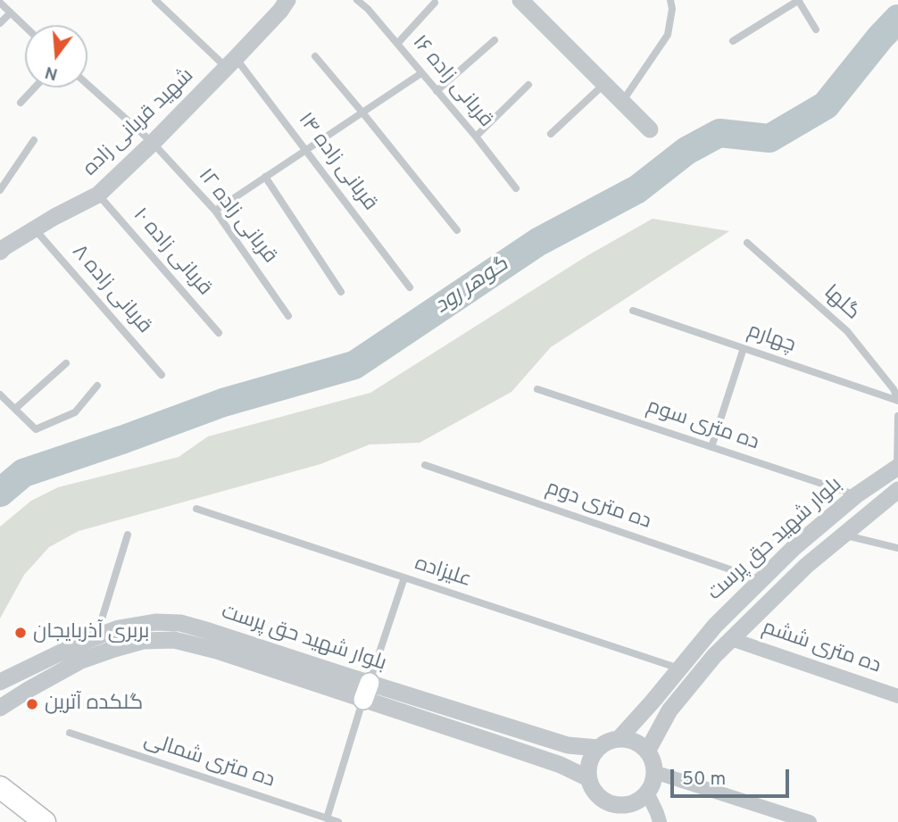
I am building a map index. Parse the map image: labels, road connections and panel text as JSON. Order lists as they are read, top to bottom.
{
  "streets": {
    "street": ["شهید قربانی زاده", "بلوار شهید حق پرست", "ده متری ششم"],
    "lane": [
      "قربانی زاده ۱۶",
      "قربانی زاده ۱۴",
      "قربانی زاده ۱۲",
      "قربانی زاده ۱۰",
      "قربانی زاده ۸",
      "گلها",
      "چهارم",
      "ده متری سوم",
      "ده متری دوم",
      "علیزاده",
      "ده متری شمالی"
    ]
  },
  "crossings": [
    ["شهید قربانی زاده", "قربانی زاده ۱۴"],
    ["شهید قربانی زاده", "قربانی زاده ۱۲"],
    ["شهید قربانی زاده", "قربانی زاده ۱۰"],
    ["شهید قربانی زاده", "قربانی زاده ۸"],
    ["گلها", "چهارم"],
    ["ده متری سوم", "بلوار شهید حق پرست"],
    ["ده متری دوم", "بلوار شهید حق پرست"],
    ["بلوار شهید حق پرست", "علیزاده"],
    ["بلوار شهید حق پرست", "ده متری ششم"]
  ],
  "water": ["گوهر رود"],
  "places": ["بربری آذربایجان", "گلکده آترین"],
  "scale_bar": "50 m",
  "north": "bottom"
}
